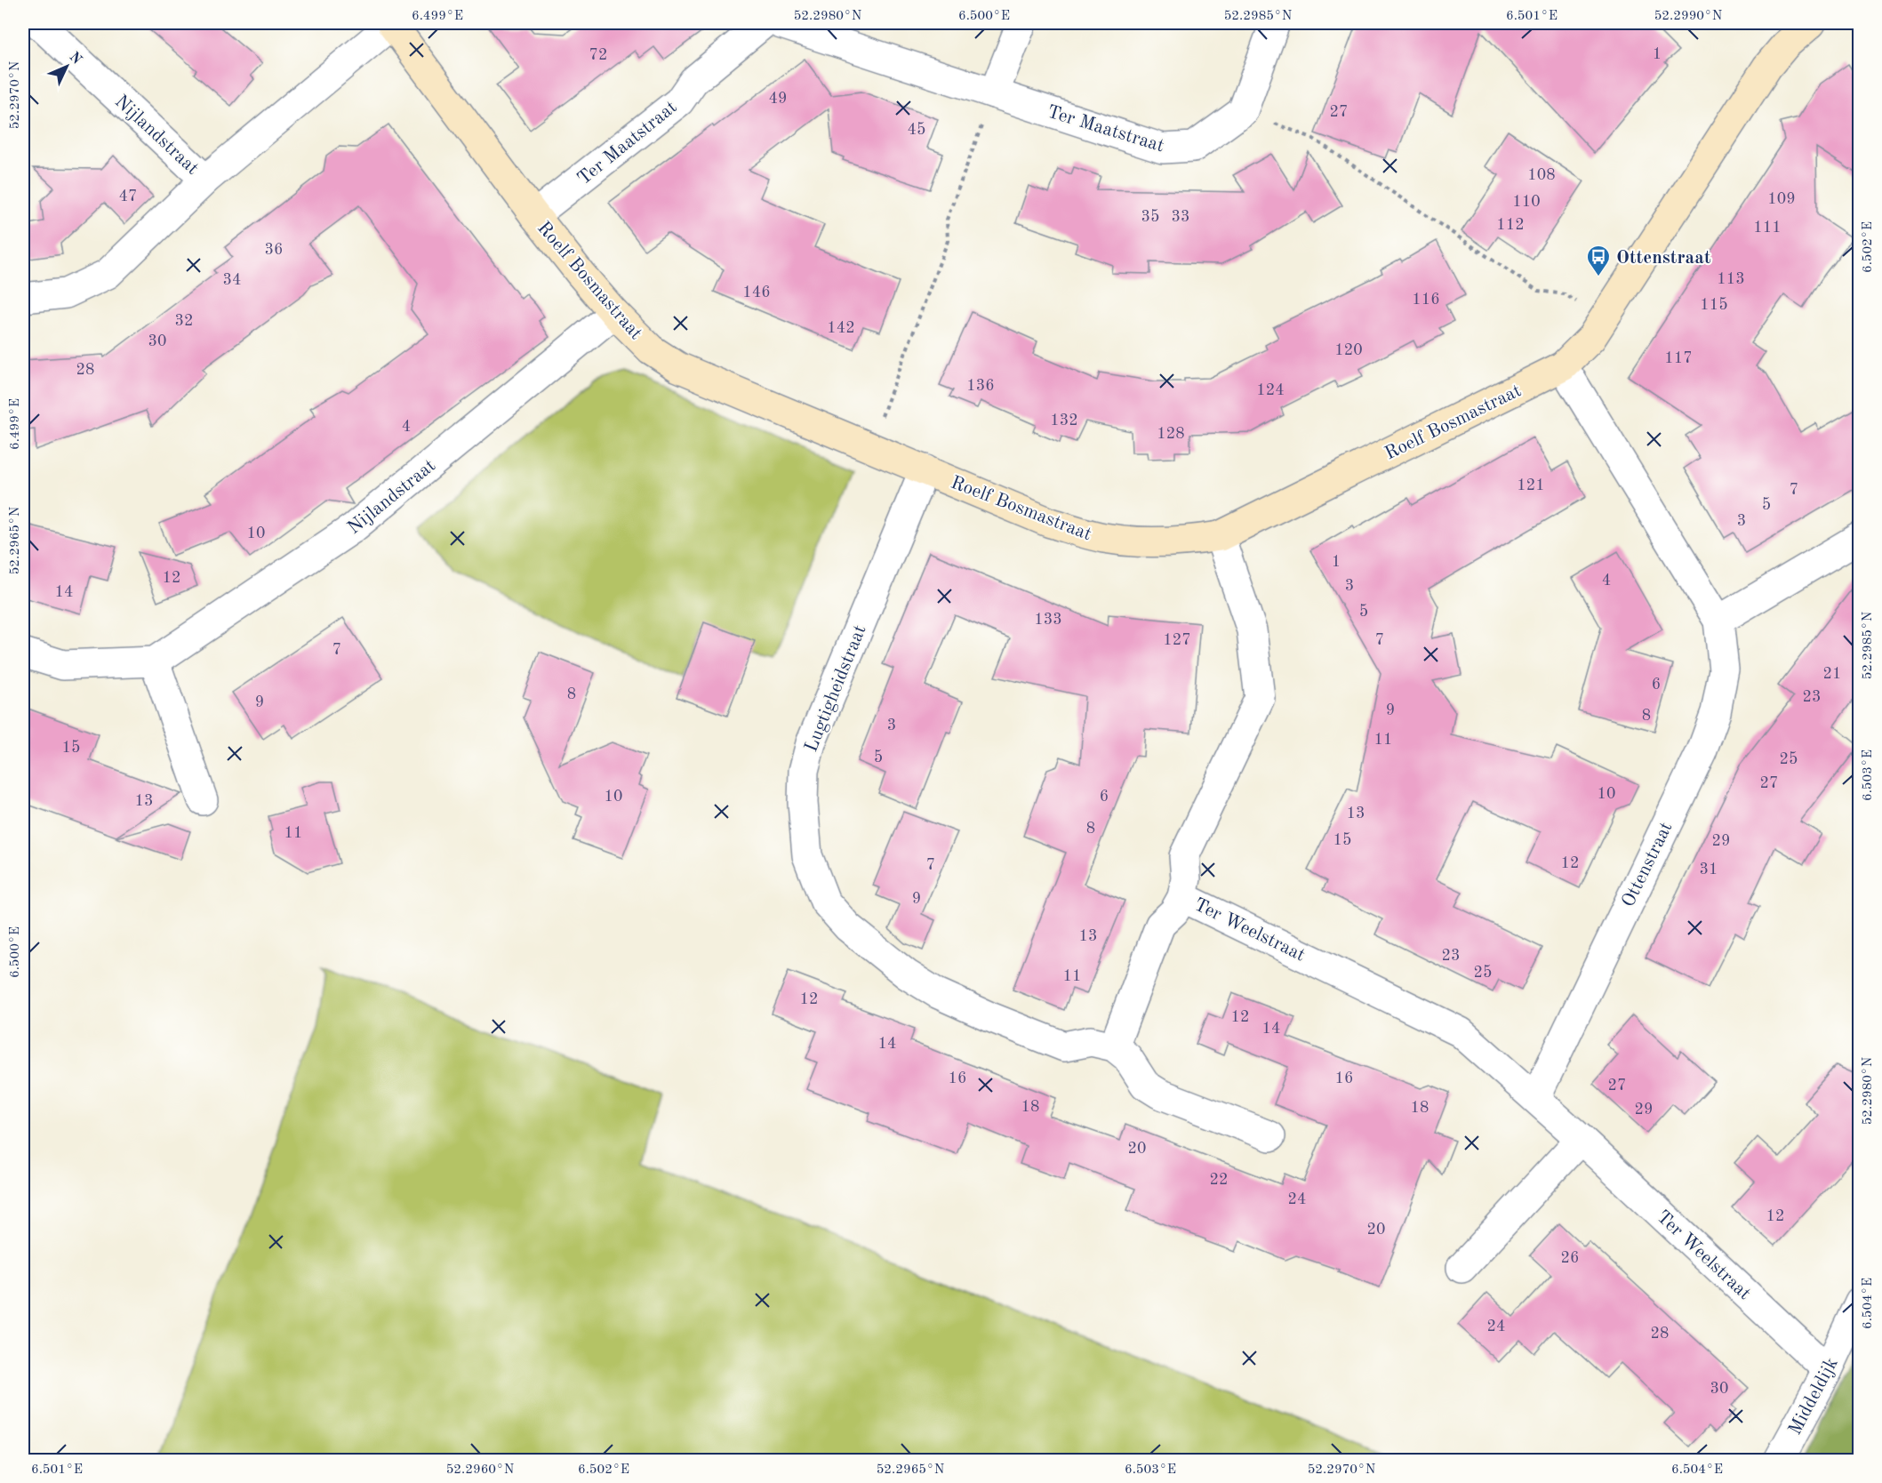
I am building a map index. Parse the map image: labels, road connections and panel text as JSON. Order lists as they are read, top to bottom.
{
  "streets": {
    "street": [
      "Ter Maatstraat",
      "Nijlandstraat",
      "Roelf Bosmastraat",
      "Lugtigheidstraat",
      "Ottenstraat",
      "Ter Weelstraat",
      "Middeldijk"
    ]
  },
  "crossings": [
    ["Ter Maatstraat", "Roelf Bosmastraat"],
    ["Nijlandstraat", "Roelf Bosmastraat"],
    ["Roelf Bosmastraat", "Lugtigheidstraat"],
    ["Roelf Bosmastraat", "Ottenstraat"],
    ["Roelf Bosmastraat", "Ter Weelstraat"],
    ["Ottenstraat", "Ter Weelstraat"],
    ["Ter Weelstraat", "Middeldijk"]
  ],
  "places": {
    "bus stop": ["Ottenstraat"]
  },
  "house_numbers": [
    "1",
    "72",
    "49",
    "27",
    "45",
    "108",
    "47",
    "109",
    "110",
    "35",
    "33",
    "112",
    "111",
    "36",
    "113",
    "34",
    "146",
    "116",
    "115",
    "32",
    "142",
    "30",
    "120",
    "117",
    "28",
    "136",
    "124",
    "132",
    "4",
    "128",
    "121",
    "7",
    "5",
    "3",
    "10",
    "1",
    "12",
    "4",
    "3",
    "14",
    "5",
    "133",
    "127",
    "7",
    "7",
    "21",
    "6",
    "8",
    "23",
    "9",
    "9",
    "8",
    "3",
    "11",
    "15",
    "5",
    "25",
    "27",
    "10",
    "10",
    "6",
    "13",
    "13",
    "8",
    "11",
    "15",
    "29",
    "12",
    "7",
    "31",
    "9",
    "13",
    "23",
    "25",
    "11",
    "12",
    "12",
    "14",
    "14",
    "16",
    "16",
    "27",
    "18",
    "18",
    "29",
    "20",
    "22",
    "24",
    "12",
    "20",
    "26",
    "24",
    "28",
    "30"
  ],
  "north": "top right",
  "coordinates": [
    "6.499°E",
    "52.2980°N",
    "6.500°E",
    "52.2985°N",
    "6.501°E",
    "52.2990°N",
    "52.2970°N",
    "6.502°E",
    "52.2965°N",
    "6.503°E",
    "6.504°E",
    "52.2960°N"
  ]
}
